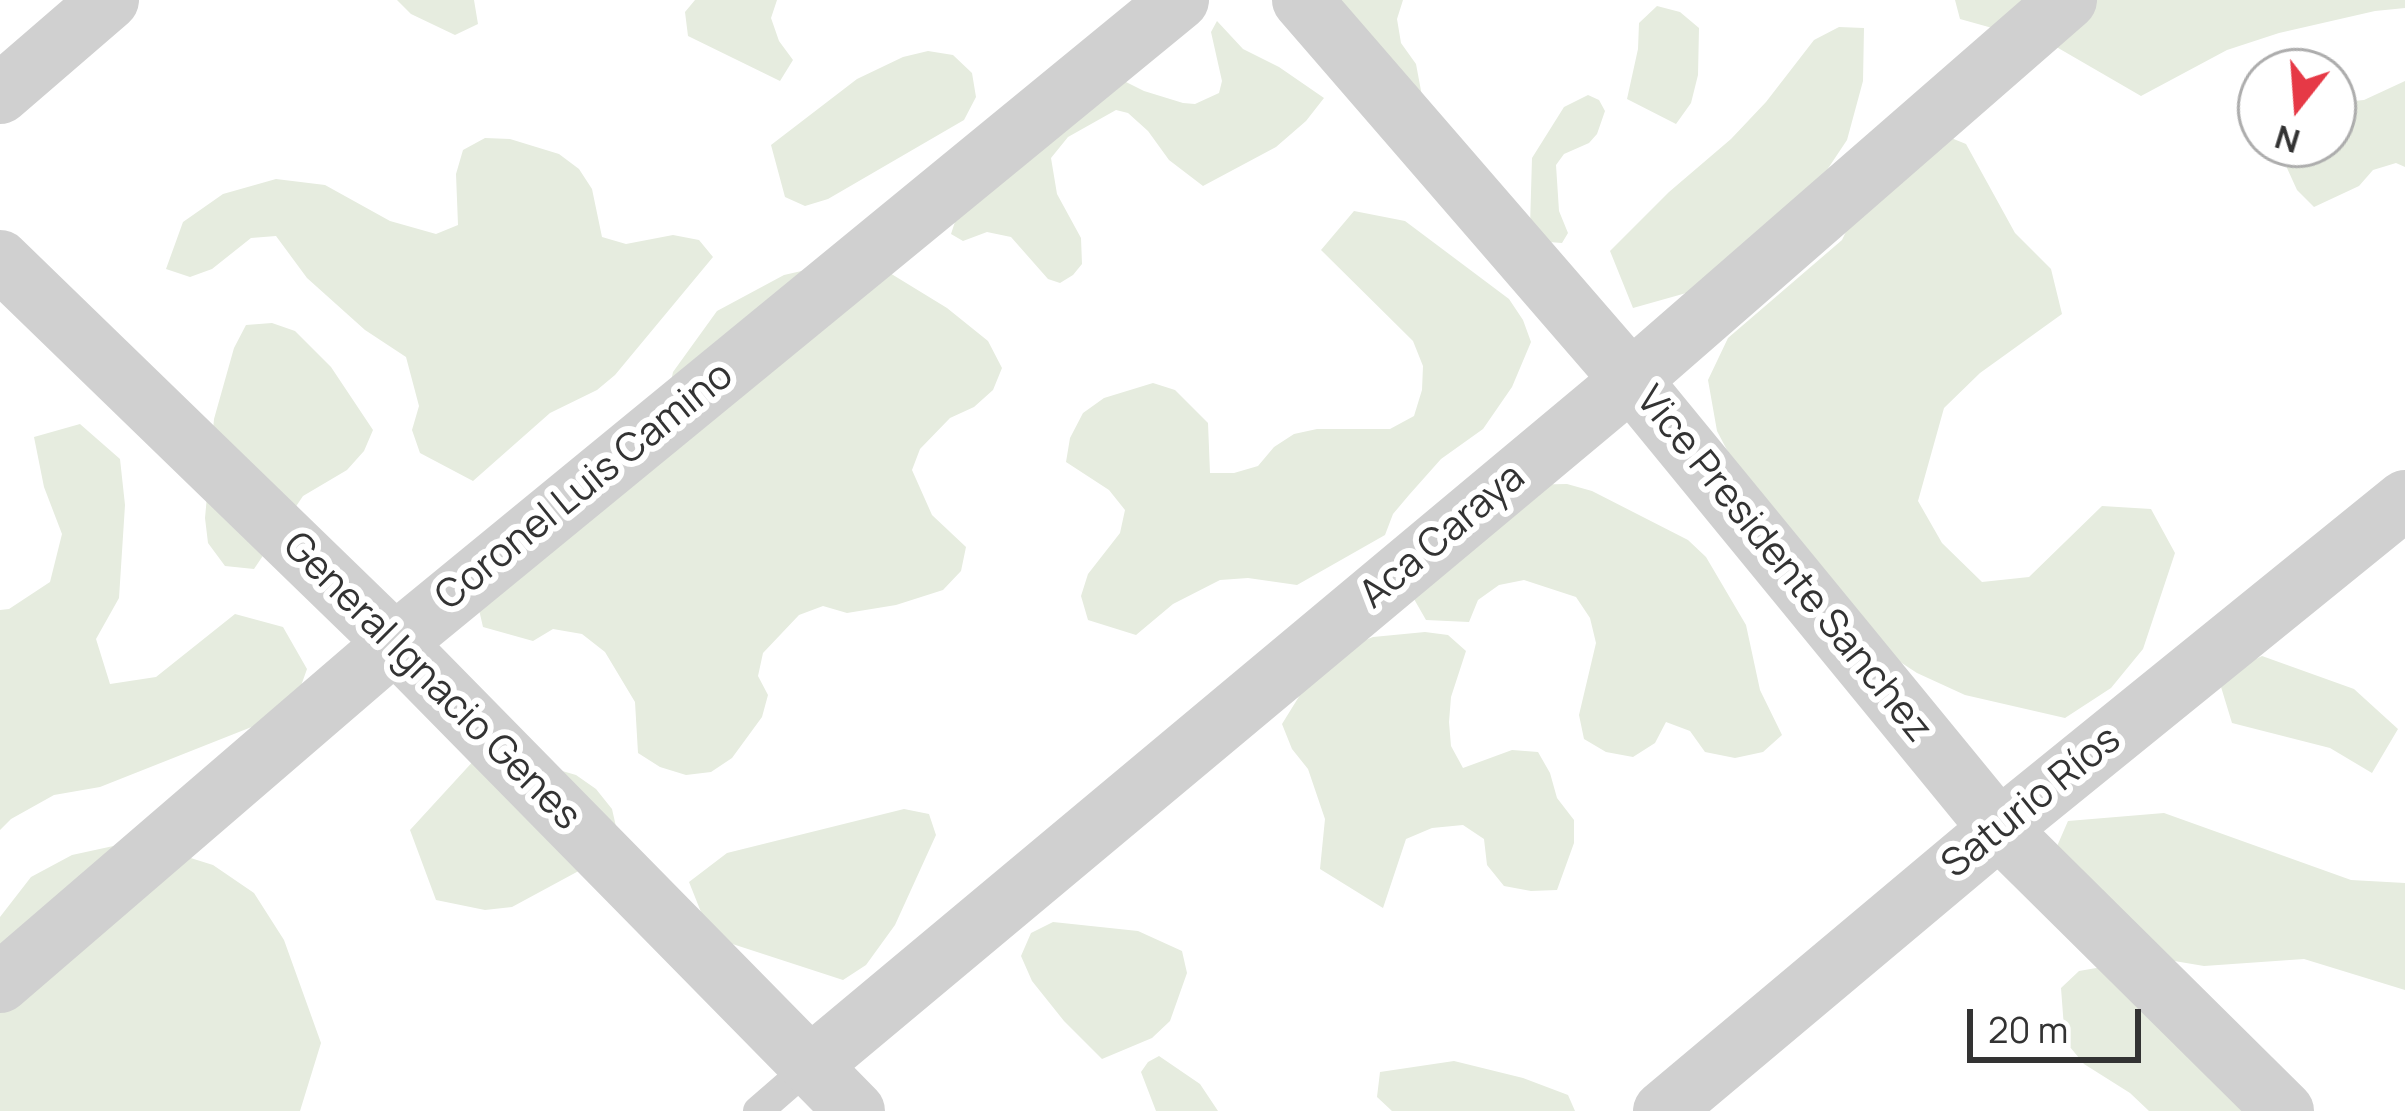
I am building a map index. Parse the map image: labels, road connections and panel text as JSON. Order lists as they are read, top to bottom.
{
  "streets": {
    "street": [
      "Coronel Luis Camino",
      "Aca Caraya",
      "Vice Presidente Sanchez",
      "General Ignacio Genes",
      "Saturio Ríos"
    ]
  },
  "crossings": [
    ["Coronel Luis Camino", "General Ignacio Genes"],
    ["Aca Caraya", "Vice Presidente Sanchez"],
    ["Aca Caraya", "General Ignacio Genes"],
    ["Vice Presidente Sanchez", "Saturio Ríos"]
  ],
  "scale_bar": "20 m",
  "north": "bottom"
}
